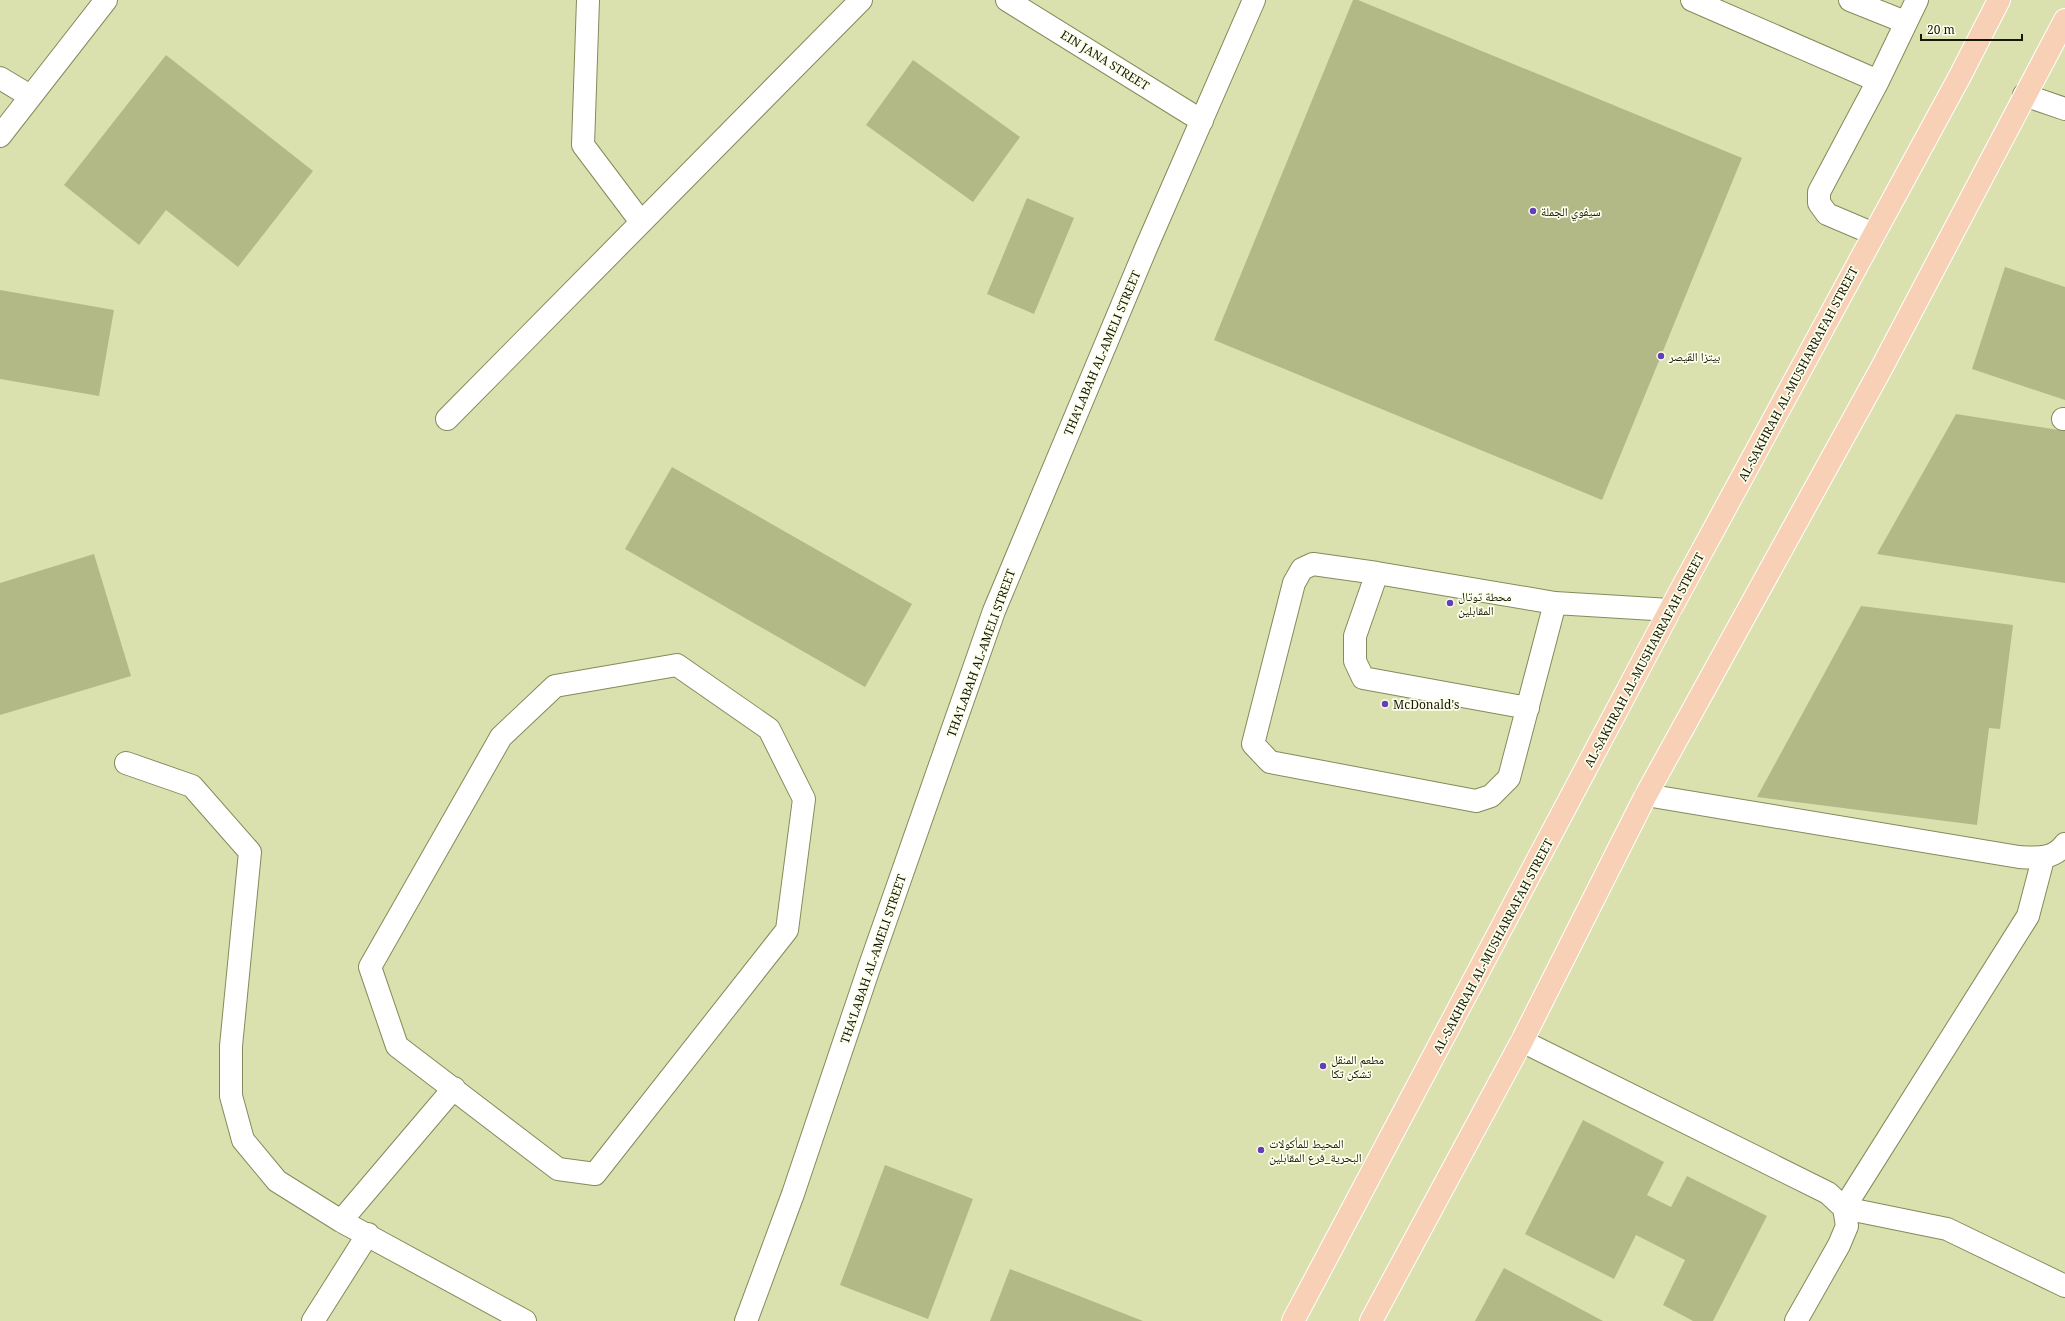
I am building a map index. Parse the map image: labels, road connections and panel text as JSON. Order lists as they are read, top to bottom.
{
  "streets": {
    "main road": ["AL-SAKHRAH AL-MUSHARRAFAH STREET"],
    "street": ["EIN JANA STREET", "THA‘LABAH AL-AMELI STREET"]
  },
  "crossings": [
    ["EIN JANA STREET", "THA‘LABAH AL-AMELI STREET"]
  ],
  "places": [
    "سيفوي الجملة",
    "بيتزا القيصر",
    "محطة توتال المقابلين",
    "McDonald's",
    "مطعم المنقل تشكن تكا",
    "المحيط للمأكولات البحرية_فرع المقابلين"
  ],
  "scale_bar": "20 m"
}
